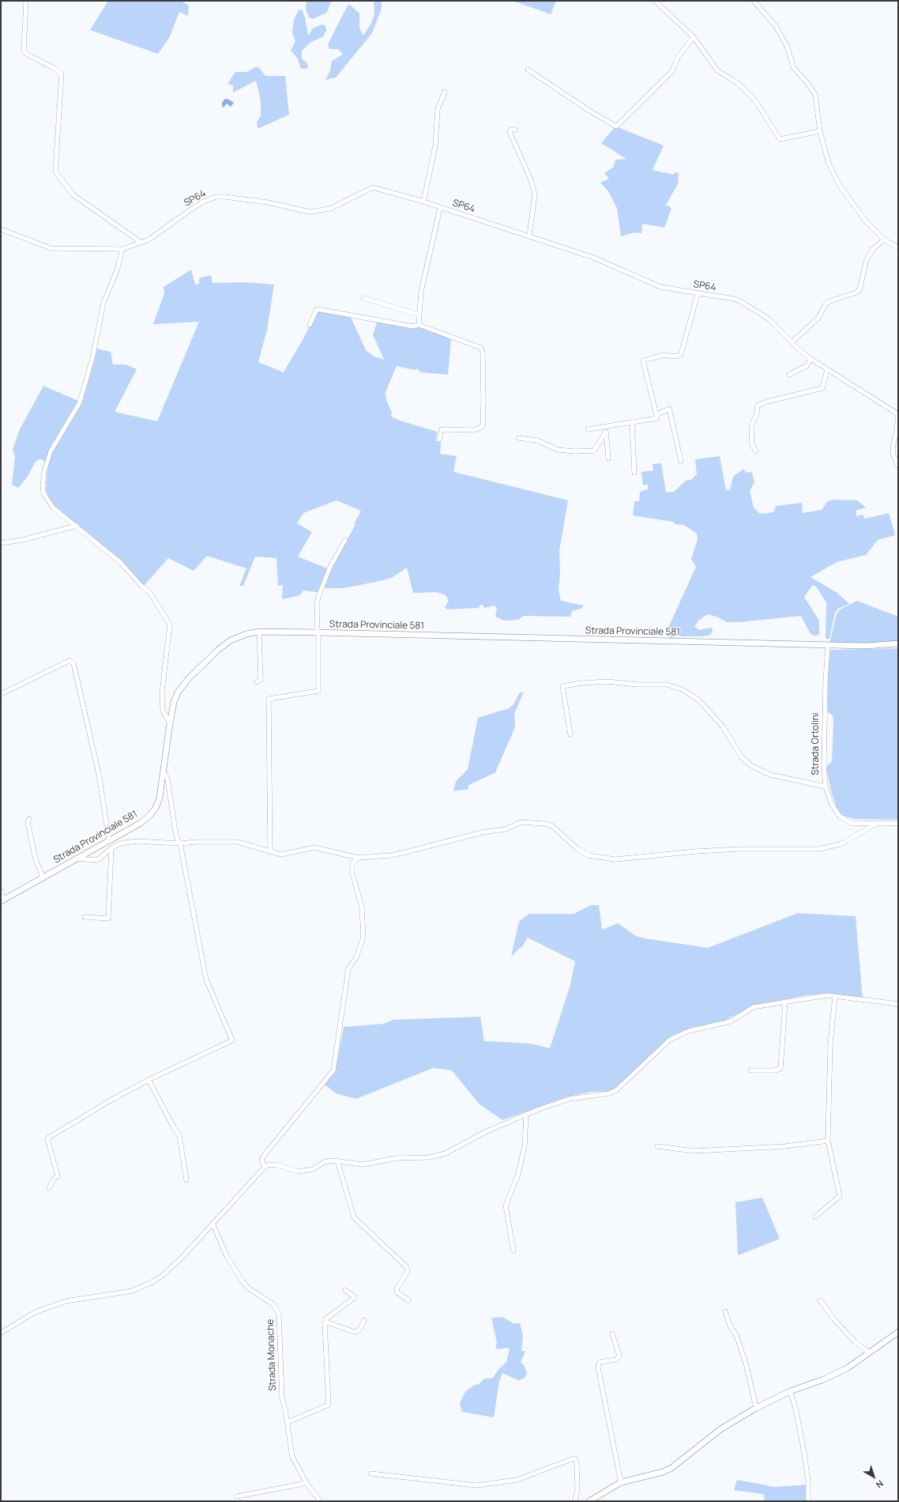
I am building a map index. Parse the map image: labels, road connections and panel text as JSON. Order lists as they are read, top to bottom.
{
  "streets": {
    "main road": ["Strada Provinciale 581"],
    "street": ["SP64", "Strada Ortolini", "Strada Monache"]
  },
  "crossings": [
    ["Strada Provinciale 581", "Strada Ortolini"]
  ],
  "north": "bottom right"
}
